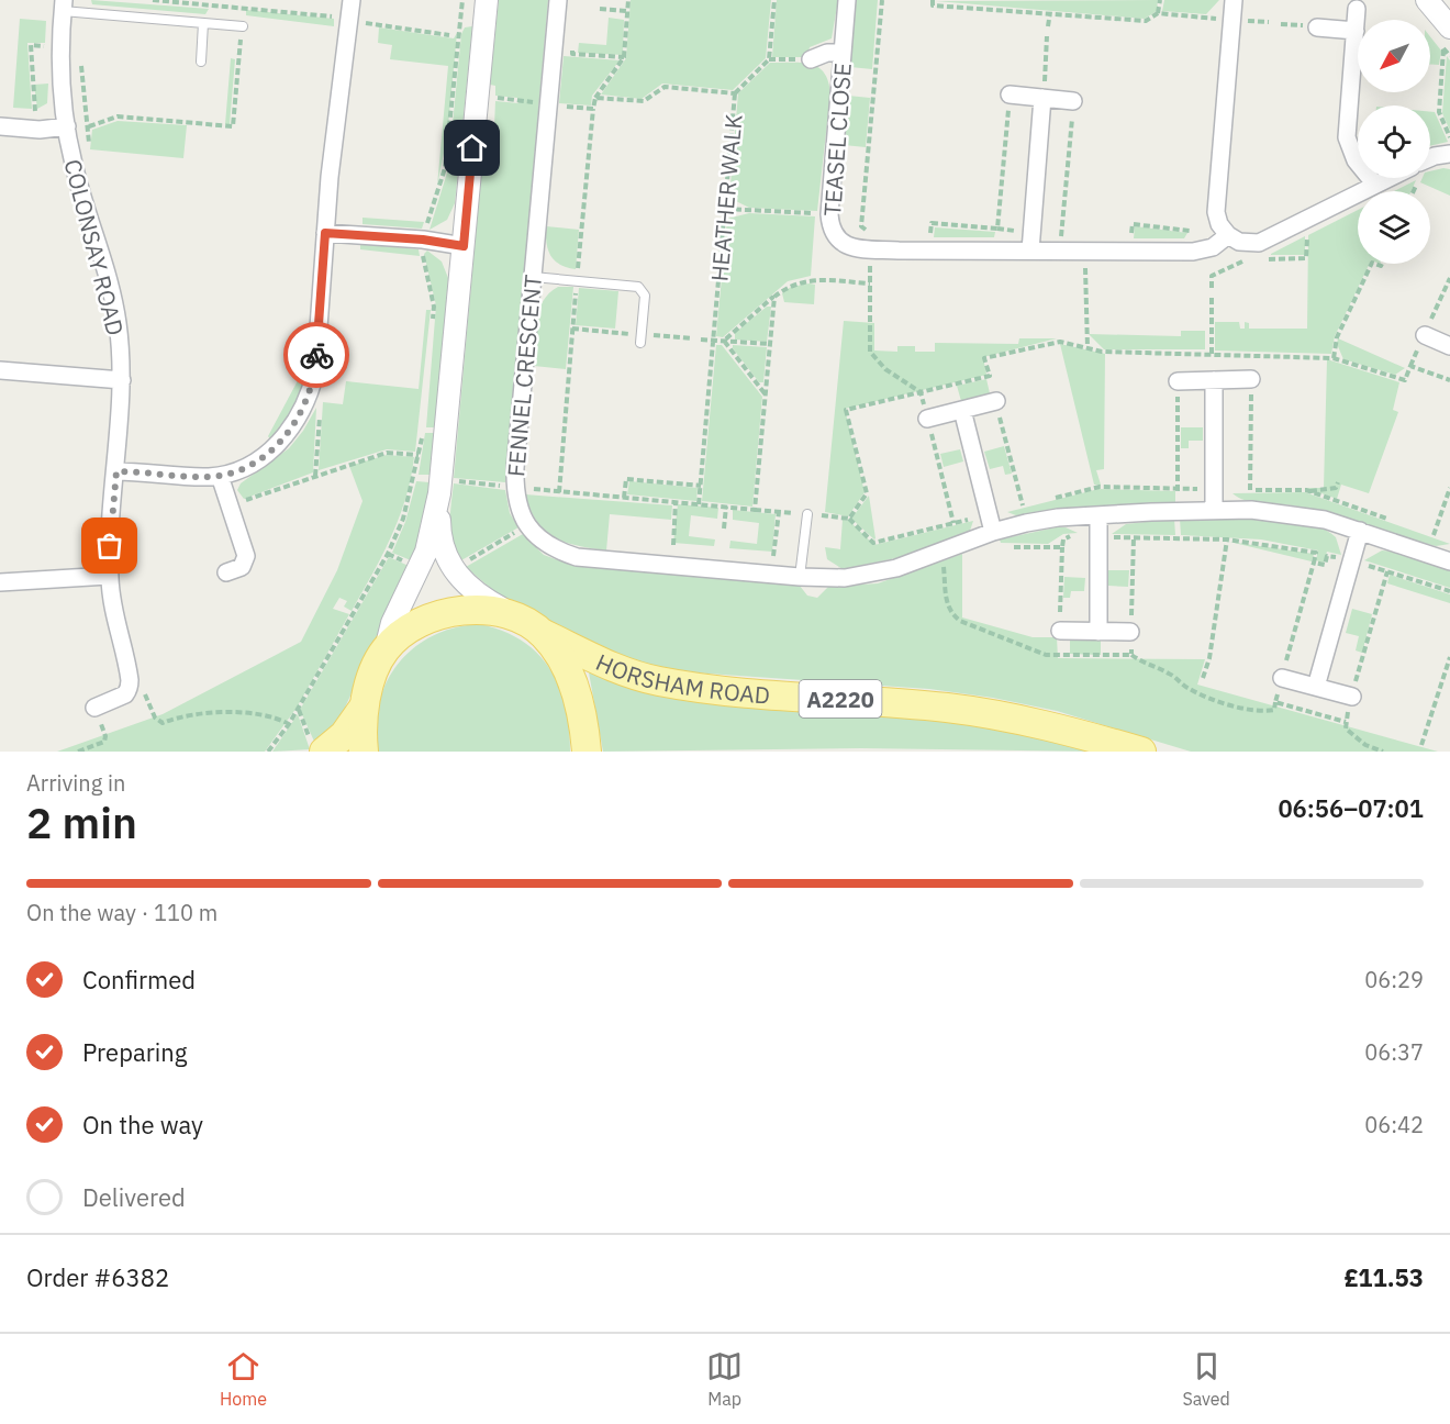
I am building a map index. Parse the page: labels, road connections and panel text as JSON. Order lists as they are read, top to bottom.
{
  "streets": {
    "main road": ["HORSHAM ROAD", "A2220"],
    "street": ["TEASEL CLOSE", "COLONSAY ROAD", "FENNEL CRESCENT"],
    "path": ["HEATHER WALK"]
  },
  "north": "bottom left",
  "page": {
    "heading": ["2 min", "Arriving in", "06:56–07:01"],
    "panel": ["Order #6382", "£11.53"],
    "bar": "On the way · 110 m",
    "list": [
      ["Confirmed", "06:29"],
      ["Preparing", "06:37"],
      ["On the way", "06:42"],
      "Delivered"
    ],
    "tabs": ["Home", "Map", "Saved"]
  }
}
